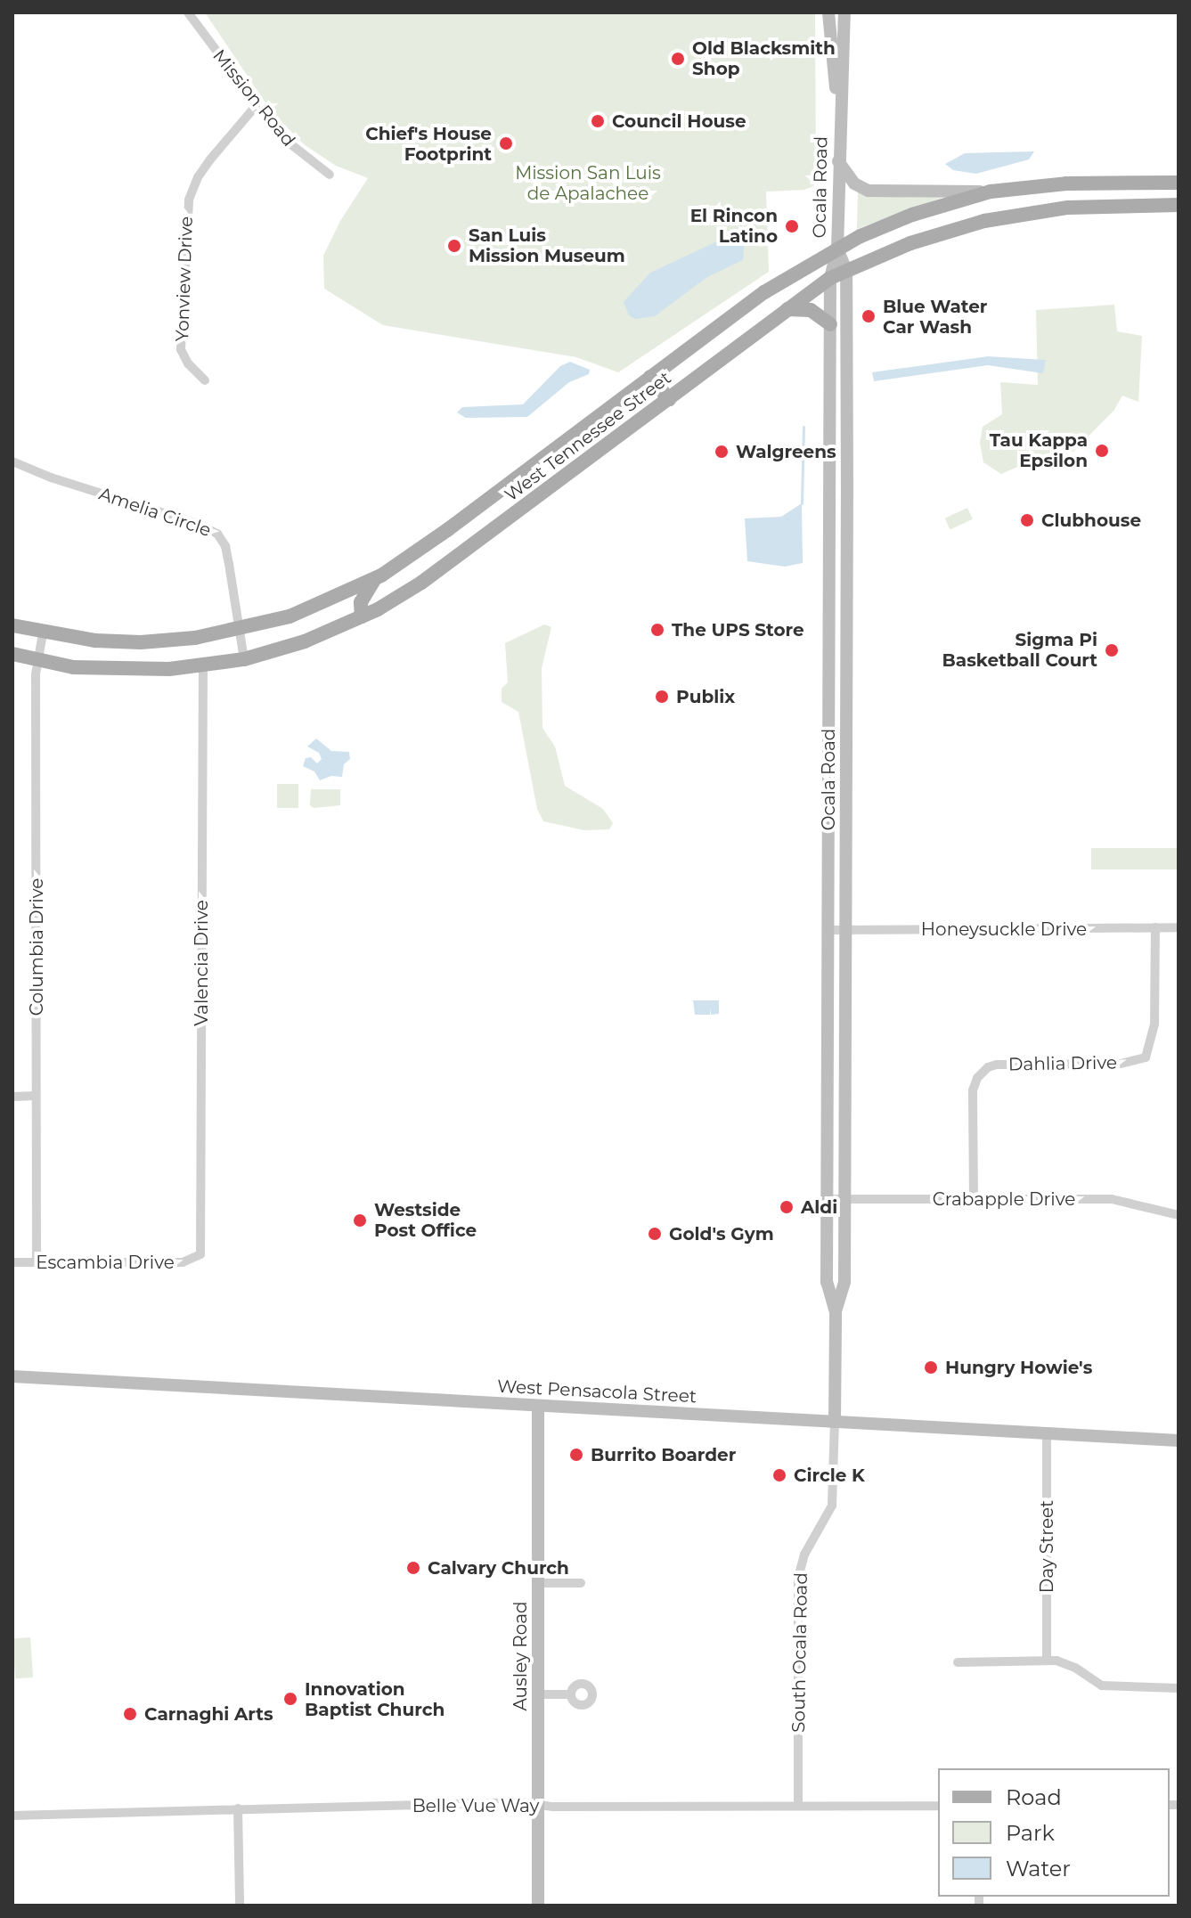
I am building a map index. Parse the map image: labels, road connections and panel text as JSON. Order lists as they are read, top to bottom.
{
  "streets": {
    "main road": [
      "Ocala Road",
      "West Tennessee Street",
      "West Pensacola Street",
      "Ausley Road"
    ],
    "street": [
      "Mission Road",
      "Yonview Drive",
      "Amelia Circle",
      "Honeysuckle Drive",
      "Columbia Drive",
      "Valencia Drive",
      "Dahlia Drive",
      "Crabapple Drive",
      "Escambia Drive",
      "Day Street",
      "South Ocala Road",
      "Belle Vue Way"
    ]
  },
  "crossings": [
    ["Mission Road", "Yonview Drive"],
    ["Ocala Road", "West Tennessee Street"],
    ["Ocala Road", "Honeysuckle Drive"],
    ["Ocala Road", "Crabapple Drive"],
    ["Ocala Road", "West Pensacola Street"],
    ["Ocala Road", "South Ocala Road"],
    ["West Tennessee Street", "Amelia Circle"],
    ["West Tennessee Street", "Columbia Drive"],
    ["West Tennessee Street", "Valencia Drive"],
    ["Honeysuckle Drive", "Dahlia Drive"],
    ["Columbia Drive", "Escambia Drive"],
    ["Valencia Drive", "Escambia Drive"],
    ["Dahlia Drive", "Crabapple Drive"],
    ["West Pensacola Street", "Day Street"],
    ["West Pensacola Street", "South Ocala Road"],
    ["West Pensacola Street", "Ausley Road"],
    ["South Ocala Road", "Belle Vue Way"],
    ["Ausley Road", "Belle Vue Way"]
  ],
  "parks": ["Mission San Luis de Apalachee"],
  "places": [
    "Old Blacksmith Shop",
    "Council House",
    "Chief's House Footprint",
    "El Rincon Latino",
    "San Luis Mission Museum",
    "Blue Water Car Wash",
    "Tau Kappa Epsilon",
    "Walgreens",
    "Clubhouse",
    "The UPS Store",
    "Sigma Pi Basketball Court",
    "Publix",
    "Aldi",
    "Westside Post Office",
    "Gold's Gym",
    "Hungry Howie's",
    "Burrito Boarder",
    "Circle K",
    "Calvary Church",
    "Innovation Baptist Church",
    "Carnaghi Arts"
  ],
  "legend": ["Road", "Park", "Water"]
}
